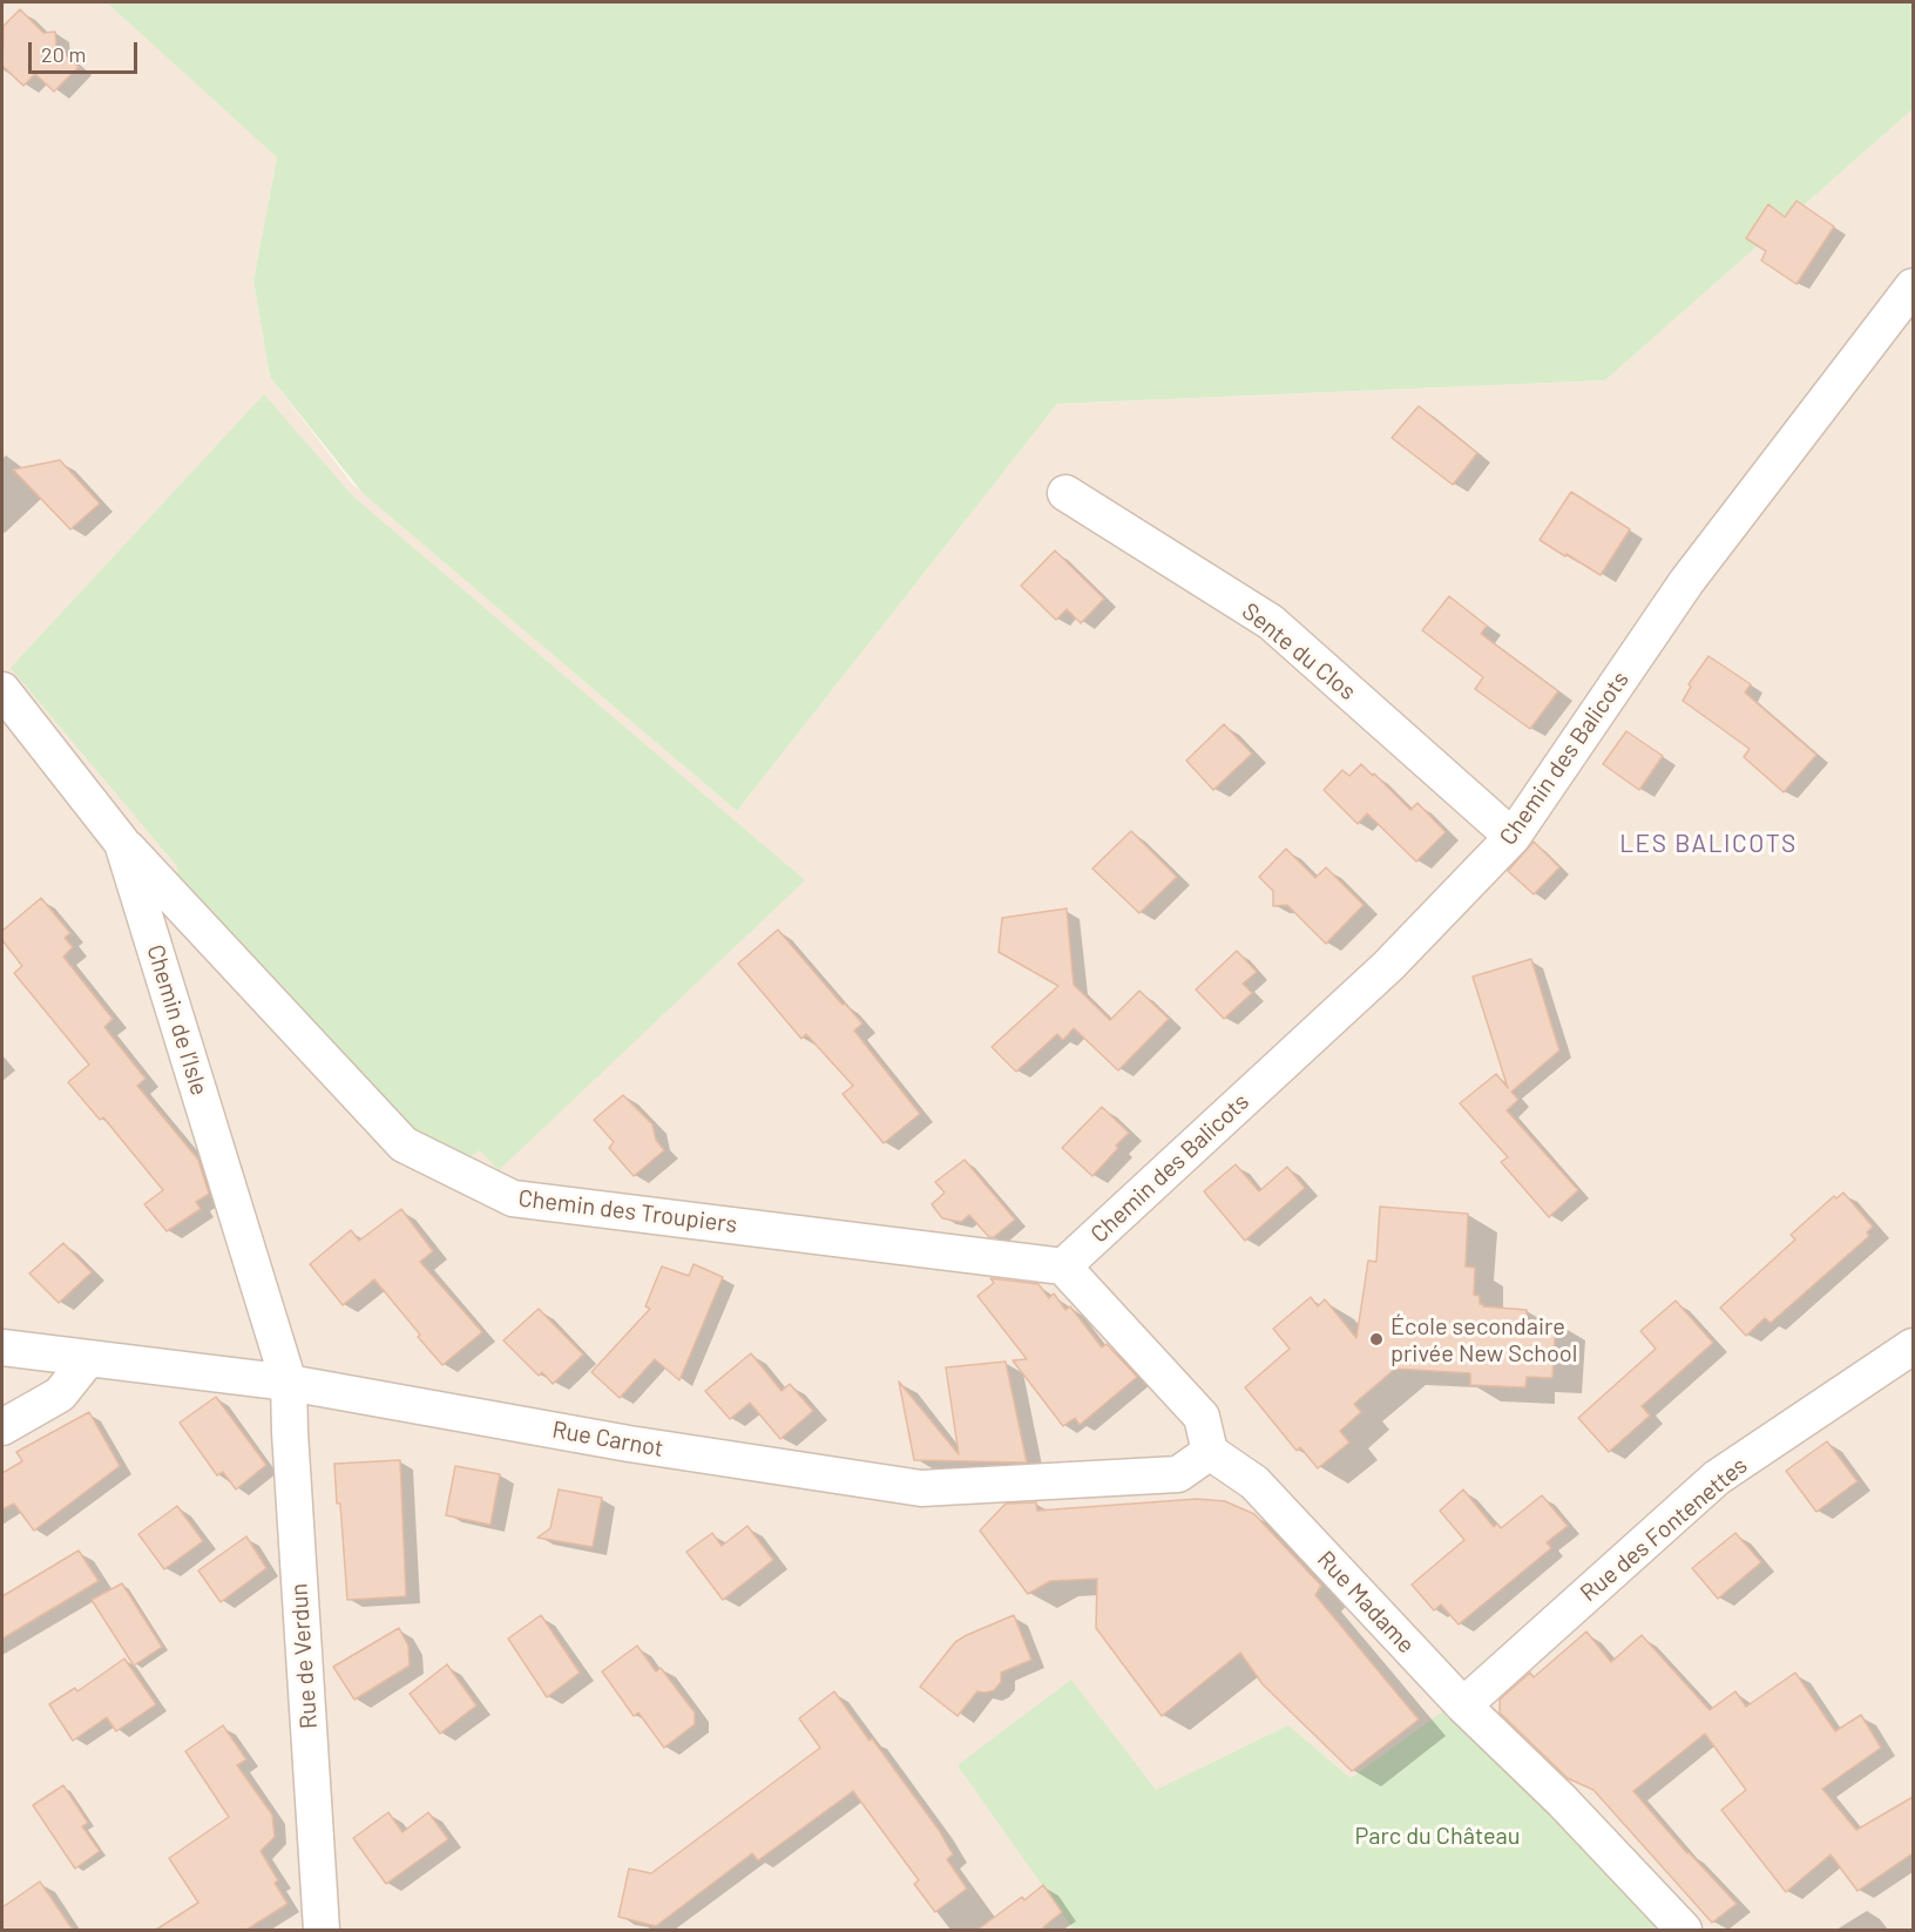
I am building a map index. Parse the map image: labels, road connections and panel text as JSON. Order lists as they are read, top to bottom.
{
  "streets": {
    "street": [
      "Sente du Clos",
      "Chemin des Balicots",
      "Chemin de l’Isle",
      "Chemin des Troupiers",
      "Rue Carnot",
      "Rue des Fontenettes",
      "Rue Madame",
      "Rue de Verdun"
    ]
  },
  "crossings": [
    ["Sente du Clos", "Chemin des Balicots"],
    ["Chemin des Balicots", "Chemin des Troupiers"],
    ["Chemin de l’Isle", "Chemin des Troupiers"],
    ["Chemin de l’Isle", "Rue Carnot"],
    ["Chemin de l’Isle", "Rue de Verdun"],
    ["Rue Carnot", "Rue Madame"],
    ["Rue Carnot", "Rue de Verdun"],
    ["Rue des Fontenettes", "Rue Madame"]
  ],
  "districts": ["LES BALICOTS"],
  "parks": ["Parc du Château"],
  "places": ["École secondaire privée New School"],
  "scale_bar": "20 m"
}
